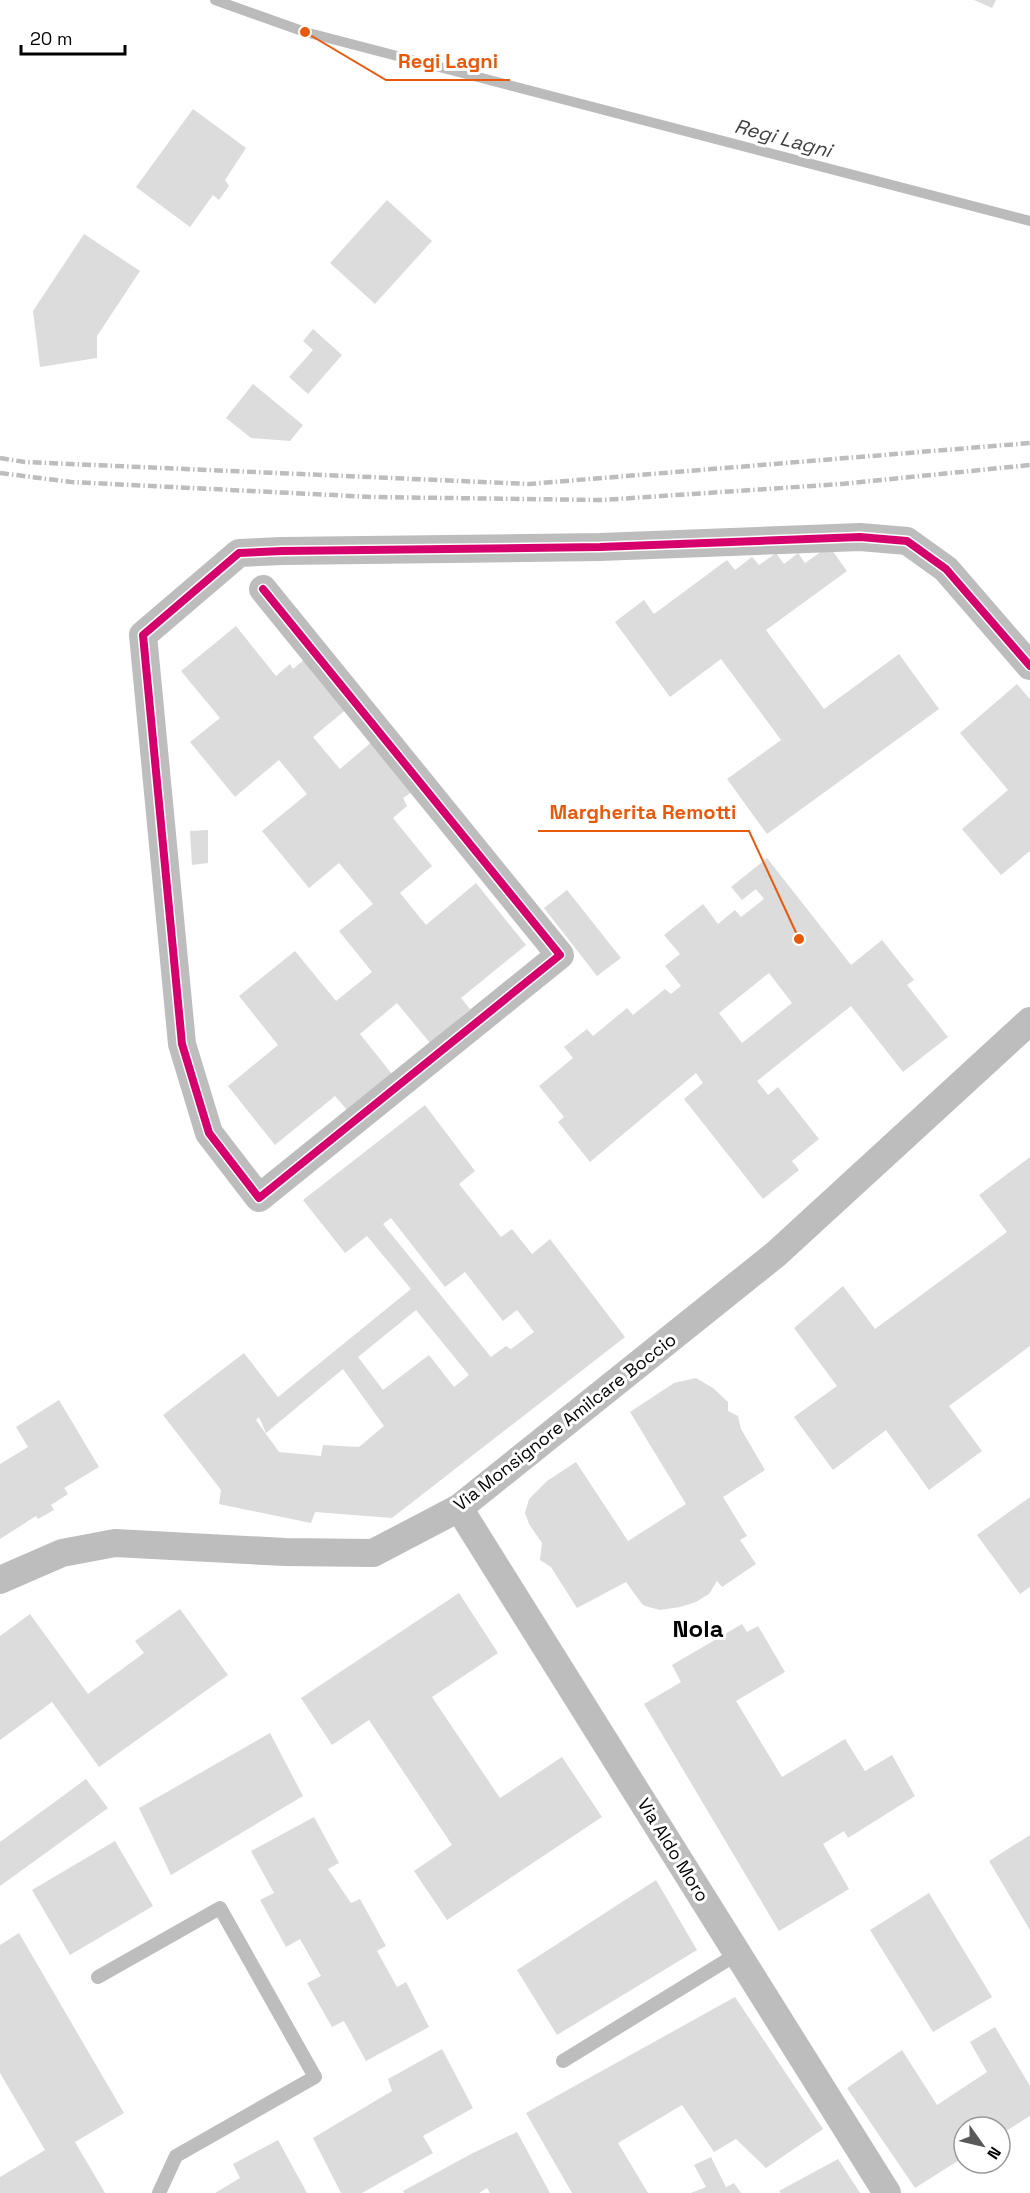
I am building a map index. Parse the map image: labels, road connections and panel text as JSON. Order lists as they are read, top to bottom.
{
  "streets": {
    "street": ["Via Monsignore Amilcare Boccio", "Via Aldo Moro"]
  },
  "crossings": [
    ["Via Monsignore Amilcare Boccio", "Via Aldo Moro"]
  ],
  "districts": ["Nola"],
  "water": ["Regi Lagni"],
  "places": ["Regi Lagni", "Margherita Remotti"],
  "scale_bar": "20 m",
  "north": "bottom right"
}
